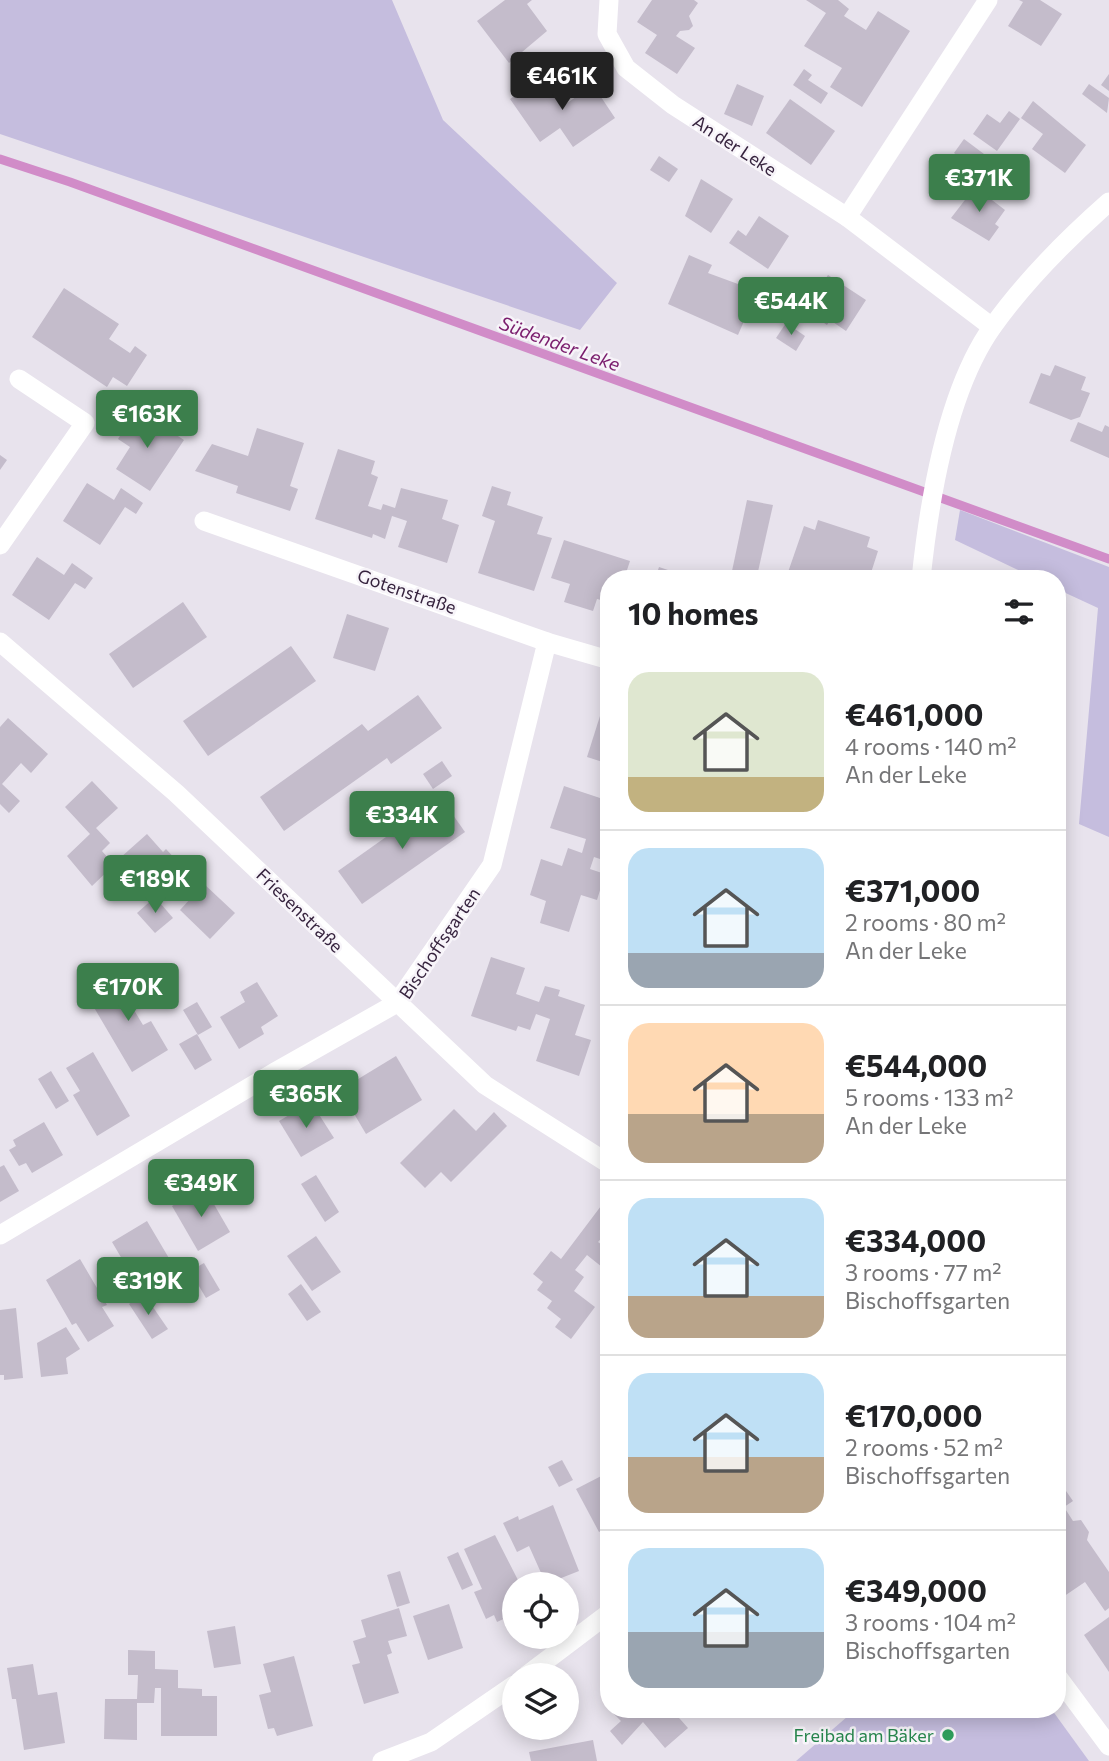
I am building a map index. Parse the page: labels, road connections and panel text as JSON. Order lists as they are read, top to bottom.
{
  "streets": {
    "street": [
      "An der Leke",
      "Gotenstraße",
      "Friesenstraße",
      "Bischoffsgarten"
    ]
  },
  "crossings": [
    ["Gotenstraße", "Bischoffsgarten"],
    ["Friesenstraße", "Bischoffsgarten"]
  ],
  "water": ["Südender Leke"],
  "places": ["Freibad am Bäker"],
  "page": {
    "price": [
      "€461K",
      "€371K",
      "€544K",
      "€163K",
      "€334K",
      "€189K",
      "€170K",
      "€365K",
      "€349K",
      "€319K"
    ],
    "heading": "10 homes",
    "list": [
      {
        "name": "€461,000",
        "note": "4 rooms · 140 m² · An der Leke"
      },
      {
        "name": "€371,000",
        "note": "2 rooms · 80 m² · An der Leke"
      },
      {
        "name": "€544,000",
        "note": "5 rooms · 133 m² · An der Leke"
      },
      {
        "name": "€334,000",
        "note": "3 rooms · 77 m² · Bischoffsgarten"
      },
      {
        "name": "€170,000",
        "note": "2 rooms · 52 m² · Bischoffsgarten"
      },
      {
        "name": "€349,000",
        "note": "3 rooms · 104 m² · Bischoffsgarten"
      }
    ]
  }
}
